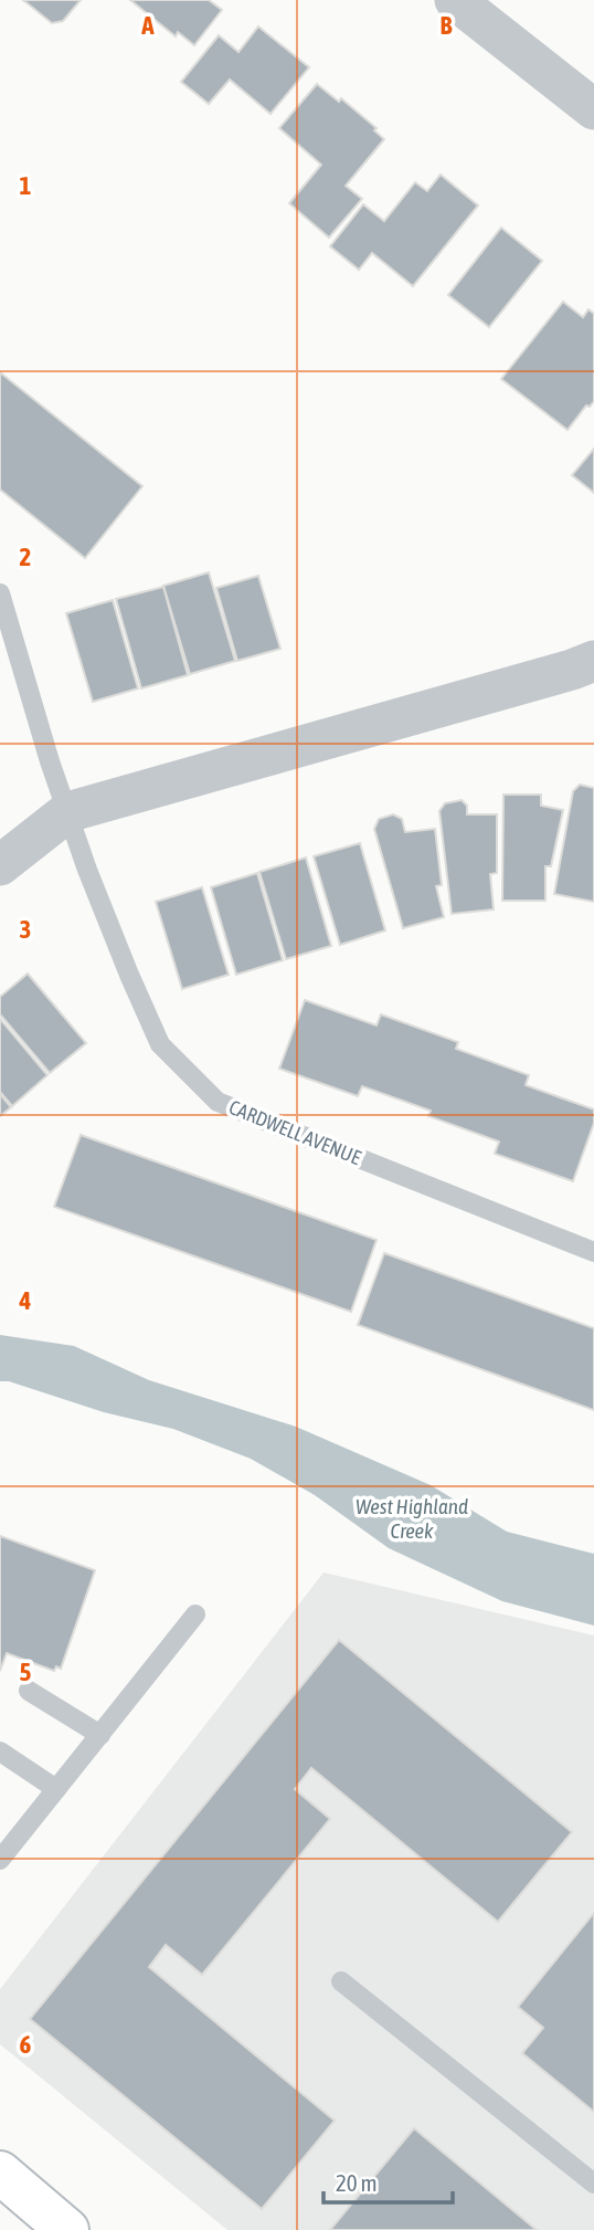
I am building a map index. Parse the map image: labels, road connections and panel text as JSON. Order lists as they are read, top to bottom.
{
  "streets": {
    "lane": ["CARDWELL AVENUE"]
  },
  "water": ["West Highland Creek"],
  "scale_bar": "20 m",
  "grid": {
    "columns": ["A", "B"],
    "rows": [
      "1",
      "2",
      "3",
      "4",
      "5",
      "6"
    ]
  }
}
